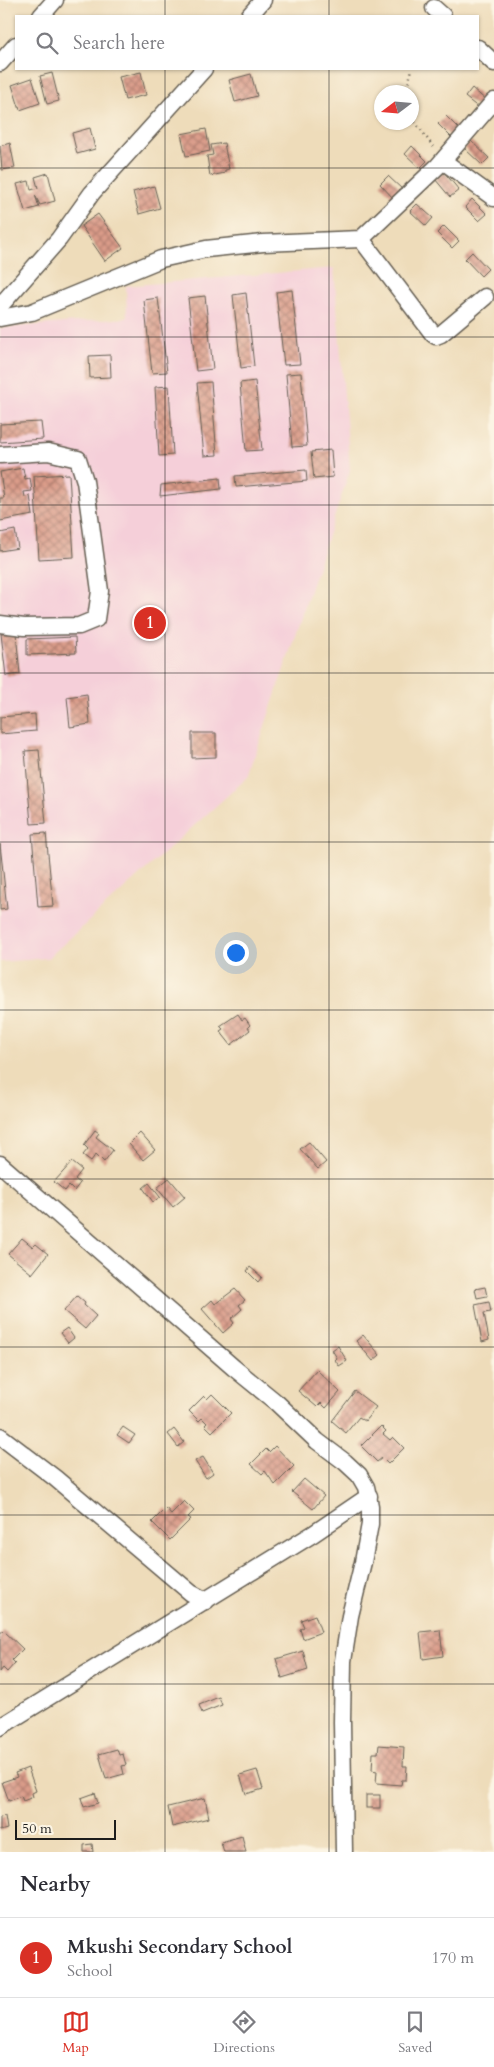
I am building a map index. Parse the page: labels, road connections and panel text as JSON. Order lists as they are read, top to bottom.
{
  "scale_bar": "50 m",
  "north": "left",
  "page": {
    "search": "Search here",
    "pins": "1",
    "scale": "50 m",
    "heading": "Nearby",
    "list": [
      {
        "mark": "1",
        "name": "Mkushi Secondary School",
        "note": "School",
        "value": "170 m"
      }
    ],
    "nav": ["Map", "Directions", "Saved"]
  }
}
